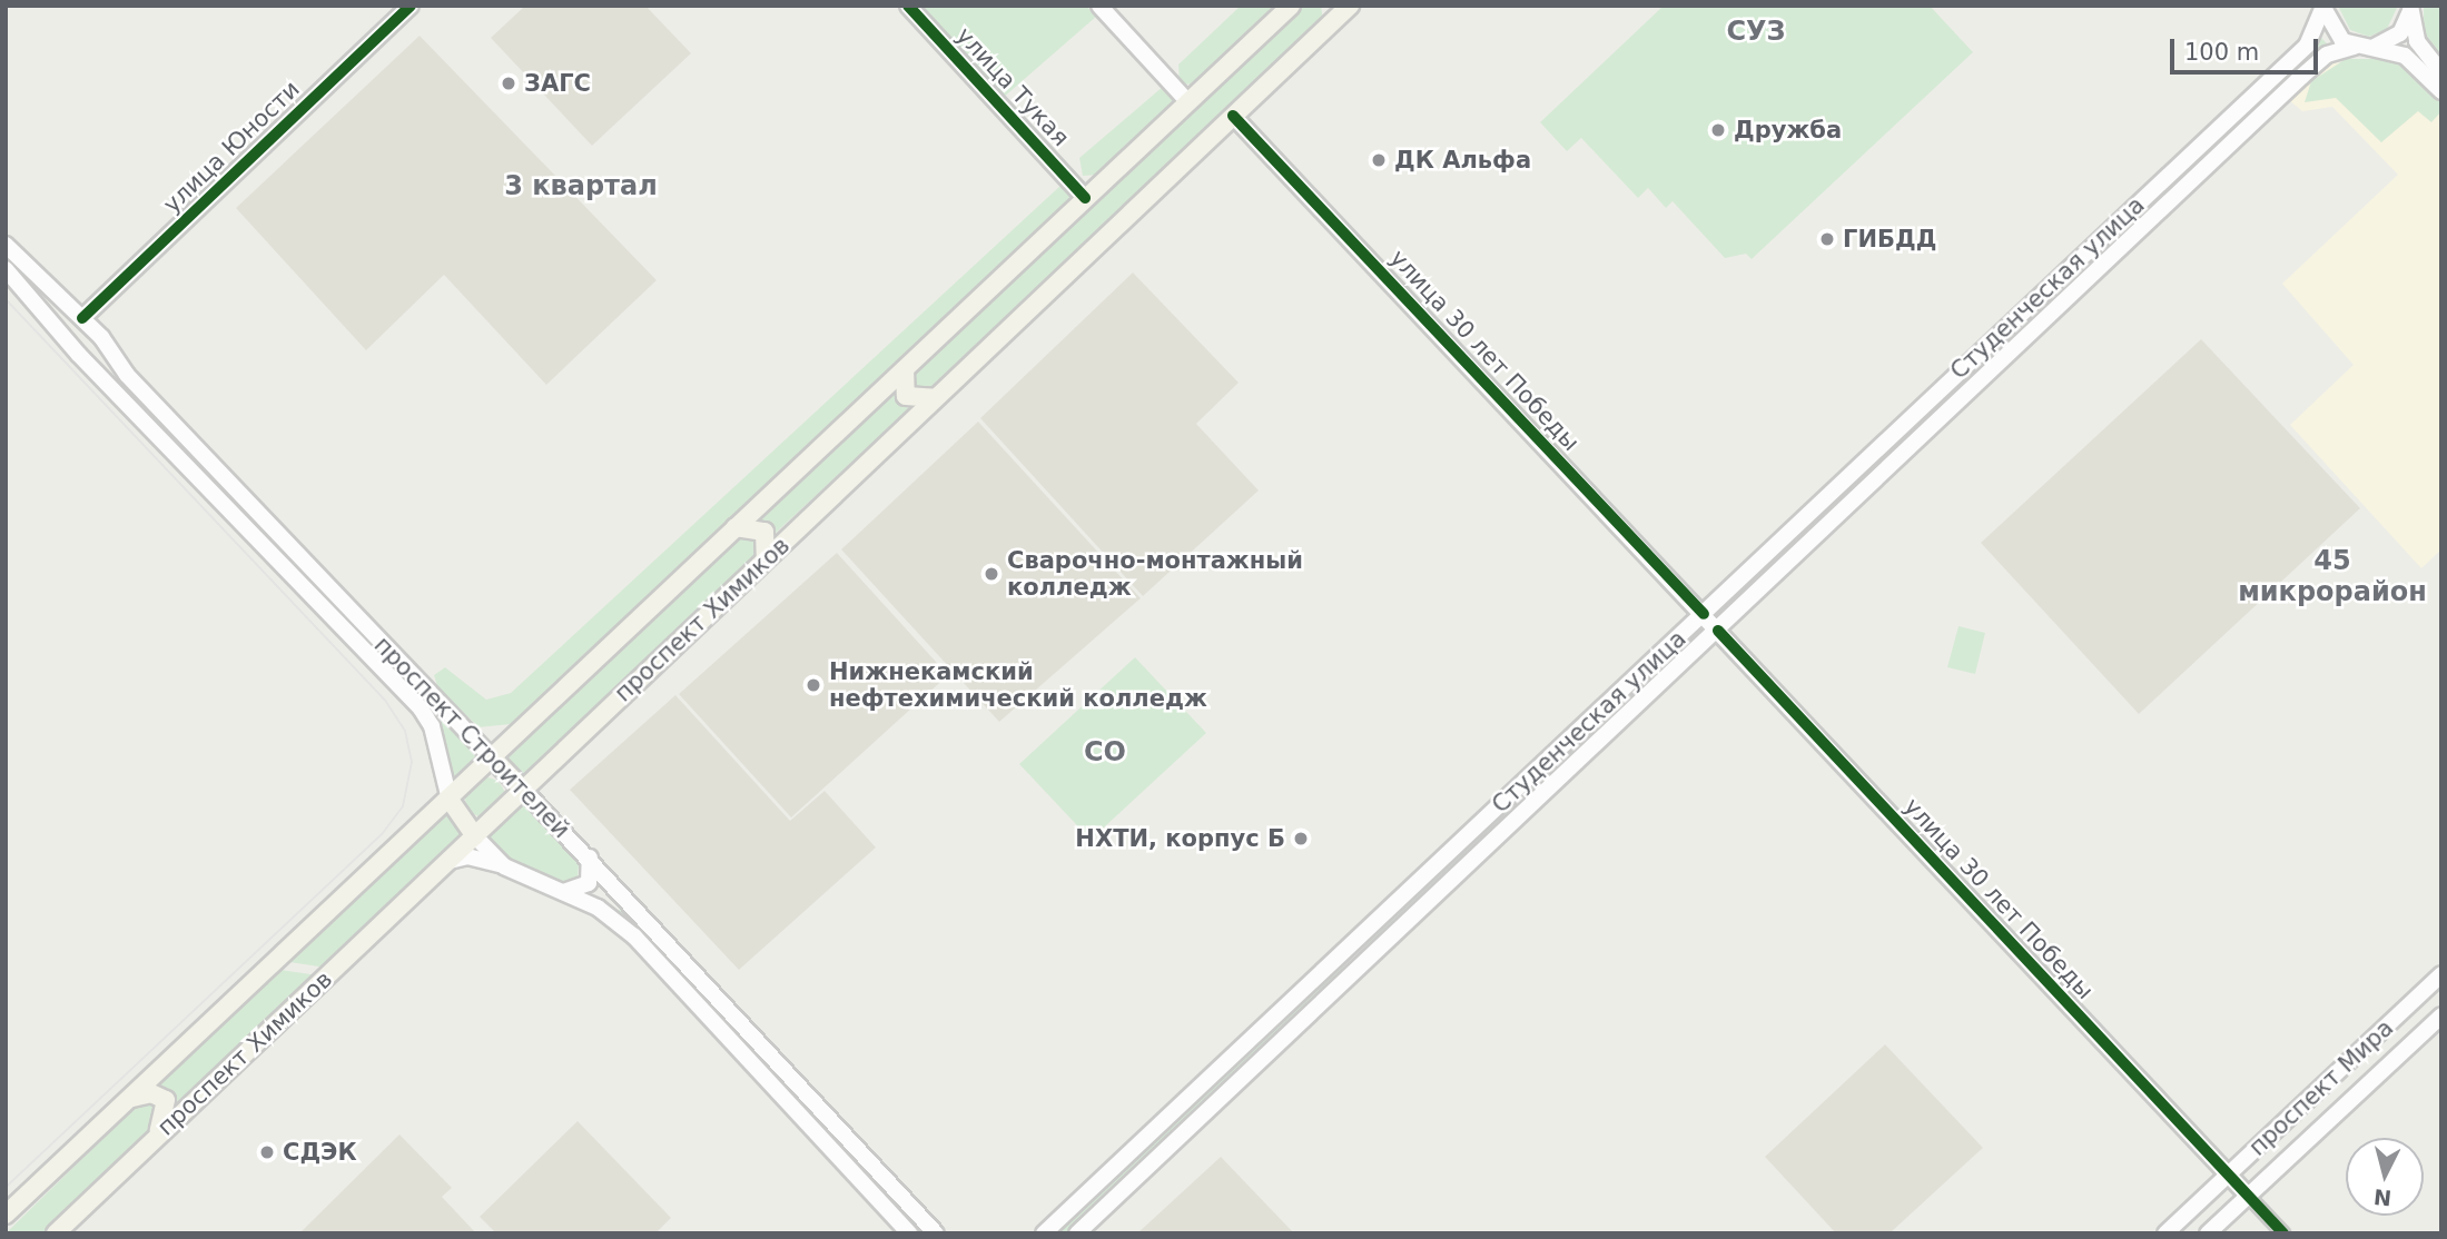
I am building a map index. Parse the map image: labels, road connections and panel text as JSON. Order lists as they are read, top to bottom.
{
  "streets": {
    "main road": [
      "улица Тукая",
      "улица Юности",
      "Студенческая улица",
      "улица 30 лет Победы",
      "проспект Химиков",
      "проспект Строителей",
      "проспект Мира"
    ]
  },
  "crossings": [
    ["улица Тукая", "проспект Химиков"],
    ["улица Юности", "проспект Строителей"],
    ["Студенческая улица", "улица 30 лет Победы"],
    ["улица 30 лет Победы", "проспект Химиков"],
    ["улица 30 лет Победы", "проспект Мира"],
    ["проспект Химиков", "проспект Строителей"]
  ],
  "districts": [
    "СУЗ",
    "3 квартал",
    "45 микрорайон",
    "СО"
  ],
  "places": [
    "ЗАГС",
    "Дружба",
    "ДК Альфа",
    "ГИБДД",
    "Сварочно-монтажный колледж",
    "Нижнекамский нефтехимический колледж",
    "НХТИ, корпус Б",
    "СДЭК"
  ],
  "scale_bar": "100 m",
  "north": "bottom"
}
